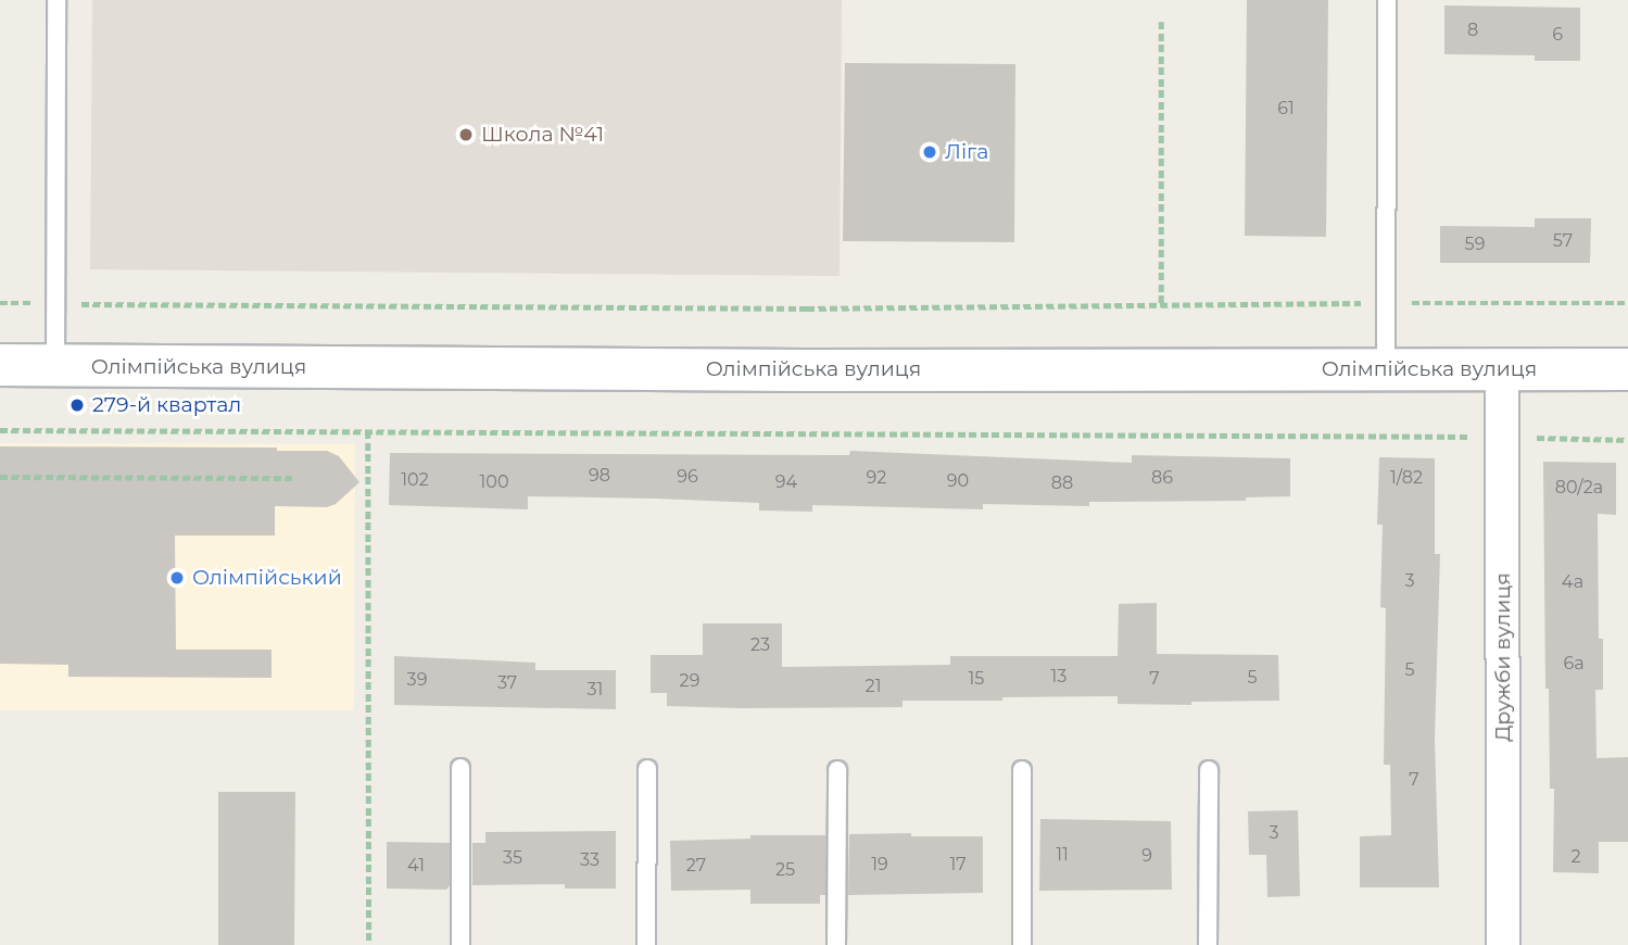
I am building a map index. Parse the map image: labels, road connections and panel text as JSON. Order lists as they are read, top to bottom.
{
  "streets": {
    "main road": ["Олімпійська вулиця"],
    "street": ["Дружби вулиця"]
  },
  "crossings": [
    ["Олімпійська вулиця", "Дружби вулиця"]
  ],
  "places": [
    "Школа №41",
    "Ліга",
    "279-й квартал",
    "Олімпійський"
  ],
  "house_numbers": [
    "8",
    "6",
    "61",
    "57",
    "59",
    "98",
    "96",
    "92",
    "86",
    "1/82",
    "102",
    "90",
    "100",
    "94",
    "88",
    "80/2а",
    "3",
    "4а",
    "23",
    "6а",
    "5",
    "13",
    "5",
    "15",
    "7",
    "39",
    "29",
    "37",
    "21",
    "31",
    "7",
    "3",
    "11",
    "9",
    "2",
    "35",
    "33",
    "19",
    "17",
    "41",
    "27",
    "25"
  ]
}
